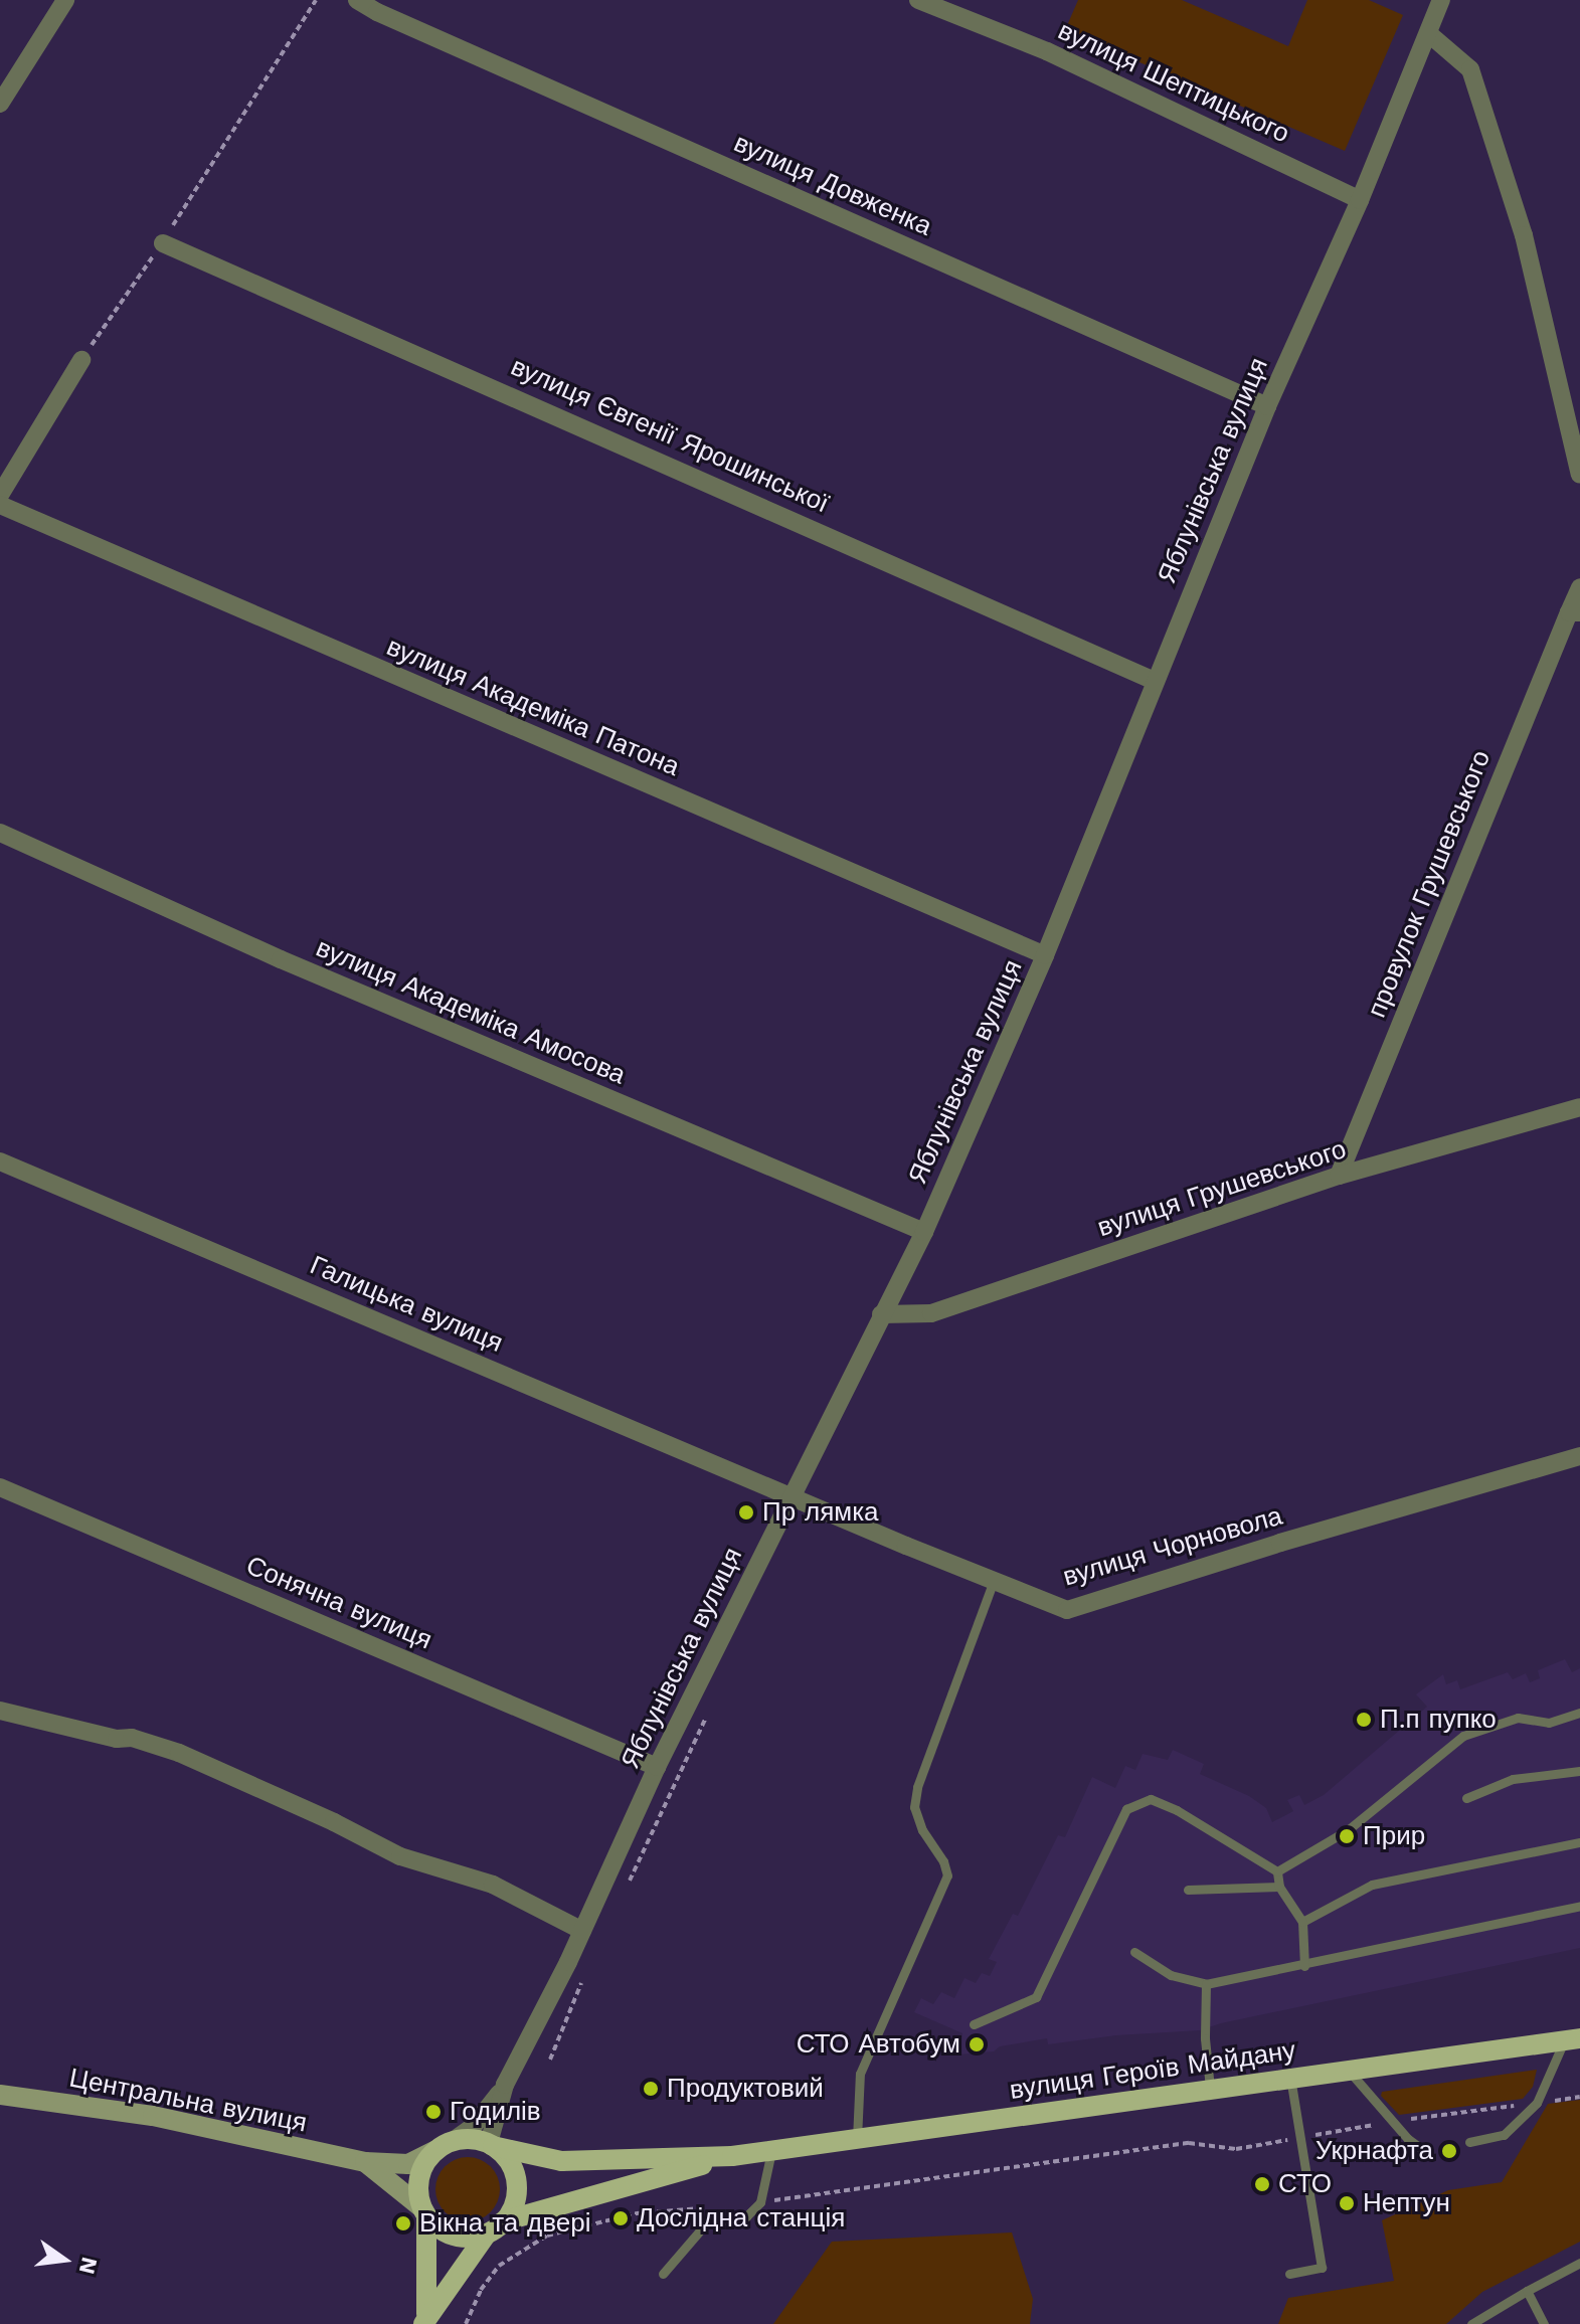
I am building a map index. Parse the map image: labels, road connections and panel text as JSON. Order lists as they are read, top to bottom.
{
  "streets": {
    "main road": ["вулиця Героїв Майдану", "Центральна вулиця"],
    "street": [
      "вулиця Шептицького",
      "вулиця Довженка",
      "вулиця Євгенії Ярошинської",
      "Яблунівська вулиця",
      "вулиця Академіка Патона",
      "провулок Грушевського",
      "вулиця Академіка Амосова",
      "вулиця Грушевського",
      "Галицька вулиця",
      "вулиця Чорновола",
      "Сонячна вулиця"
    ]
  },
  "crossings": [
    ["вулиця Шептицького", "Яблунівська вулиця"],
    ["вулиця Довженка", "Яблунівська вулиця"],
    ["вулиця Євгенії Ярошинської", "Яблунівська вулиця"],
    ["Яблунівська вулиця", "вулиця Академіка Патона"],
    ["Яблунівська вулиця", "вулиця Академіка Амосова"],
    ["Яблунівська вулиця", "вулиця Грушевського"],
    ["Яблунівська вулиця", "Галицька вулиця"],
    ["Яблунівська вулиця", "вулиця Чорновола"],
    ["Яблунівська вулиця", "Сонячна вулиця"],
    ["Яблунівська вулиця", "Центральна вулиця"],
    ["провулок Грушевського", "вулиця Грушевського"],
    ["Галицька вулиця", "вулиця Чорновола"]
  ],
  "places": [
    "Пр лямка",
    "П.п пупко",
    "Прир",
    "СТО Автобум",
    "Продуктовий",
    "Годилів",
    "Укрнафта",
    "СТО",
    "Нептун",
    "Дослідна станція",
    "Вікна та двері"
  ],
  "north": "right"
}
